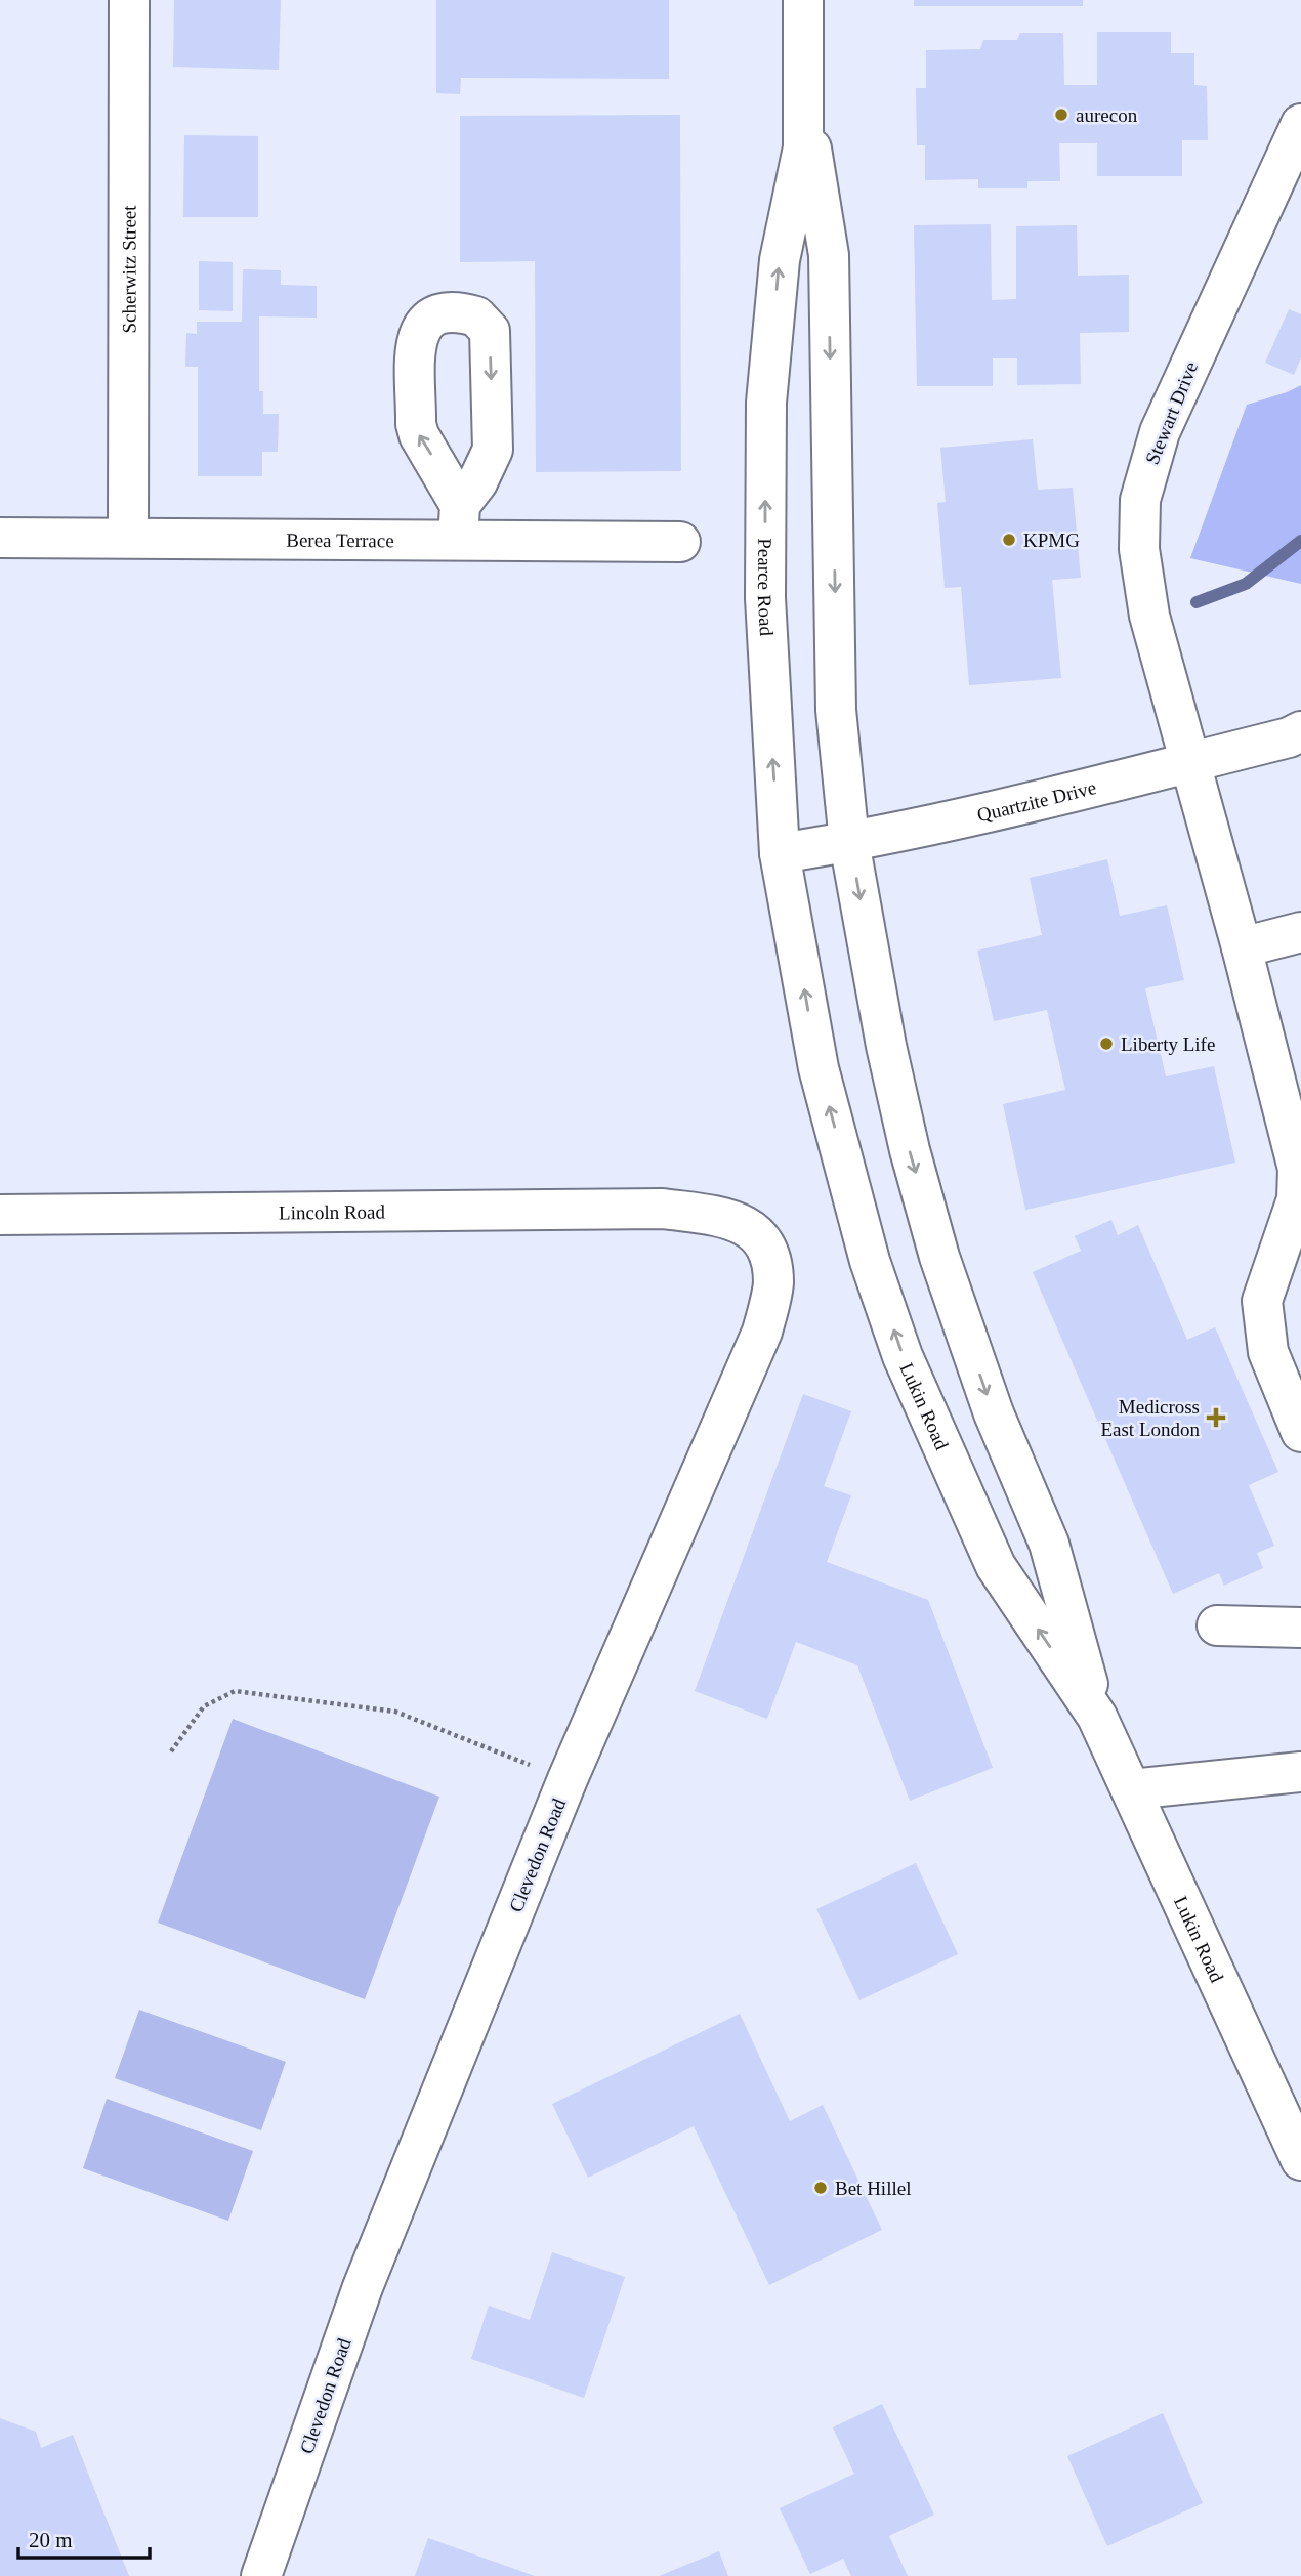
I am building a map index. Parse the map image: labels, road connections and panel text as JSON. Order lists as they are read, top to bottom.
{
  "streets": {
    "street": [
      "Scherwitz Street",
      "Stewart Drive",
      "Berea Terrace",
      "Pearce Road",
      "Quartzite Drive",
      "Lincoln Road",
      "Lukin Road",
      "Clevedon Road"
    ]
  },
  "crossings": [
    ["Scherwitz Street", "Berea Terrace"],
    ["Stewart Drive", "Quartzite Drive"],
    ["Pearce Road", "Quartzite Drive"],
    ["Pearce Road", "Lukin Road"],
    ["Lincoln Road", "Clevedon Road"]
  ],
  "places": {
    "other": [
      "aurecon",
      "KPMG",
      "Liberty Life",
      "Bet Hillel"
    ],
    "health": ["Medicross East London"]
  },
  "scale_bar": "20 m"
}
